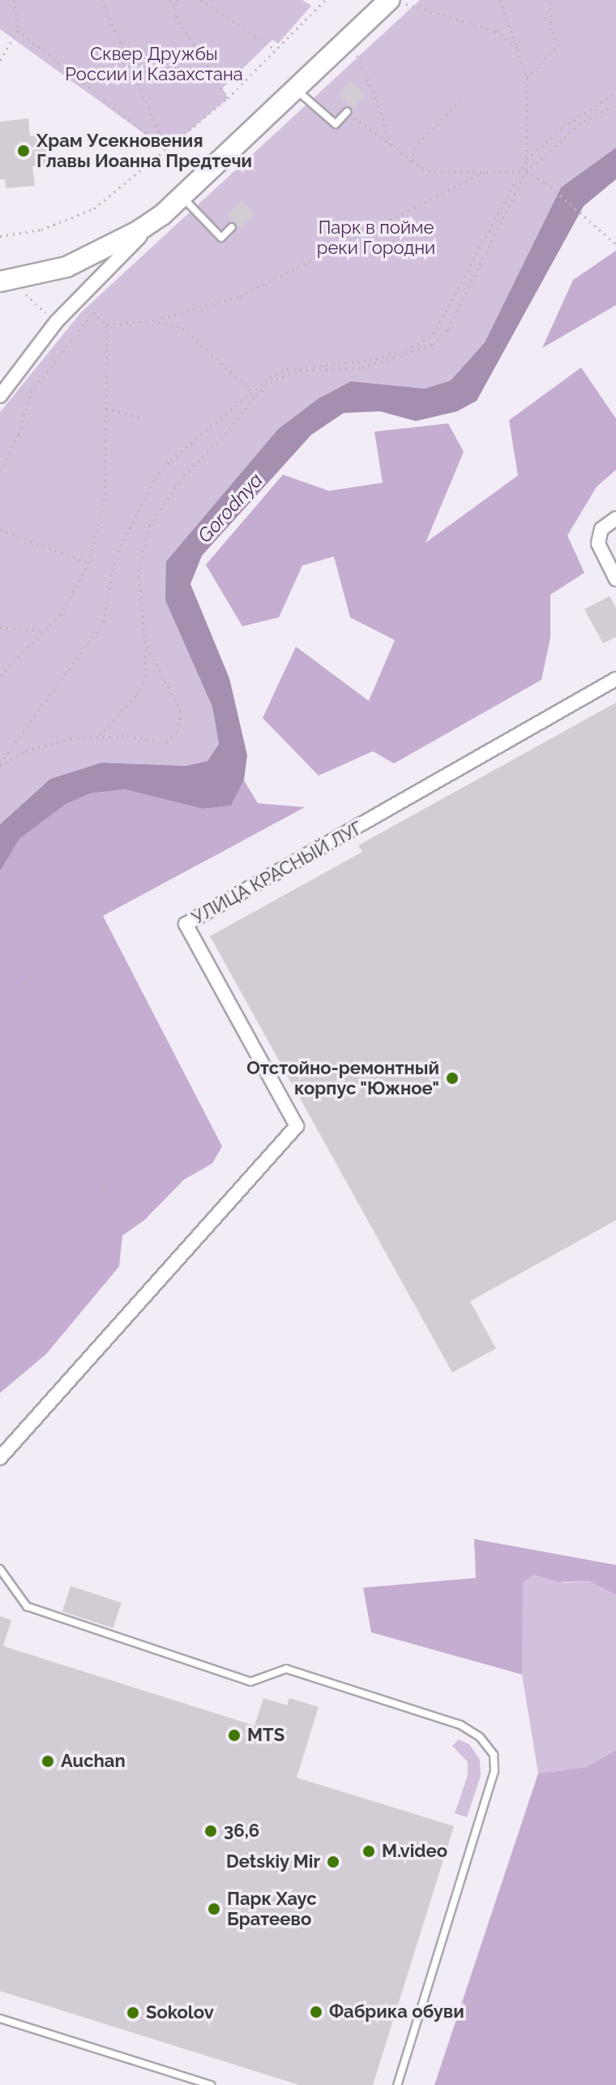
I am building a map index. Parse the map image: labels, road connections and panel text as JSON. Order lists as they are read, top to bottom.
{
  "streets": {
    "street": ["УЛИЦА КРАСНЫЙ ЛУГ"]
  },
  "water": ["Gorodnya"],
  "parks": ["Сквер Дружбы России и Казахстана", "Парк в пойме реки Городни"],
  "places": [
    "Храм Усекновения Главы Иоанна Предтечи",
    "Отстойно-ремонтный корпус \"Южное\"",
    "MTS",
    "Auchan",
    "36,6",
    "M.video",
    "Detskiy Mir",
    "Парк Хаус Братеево",
    "Фабрика обуви",
    "Sokolov"
  ]
}
